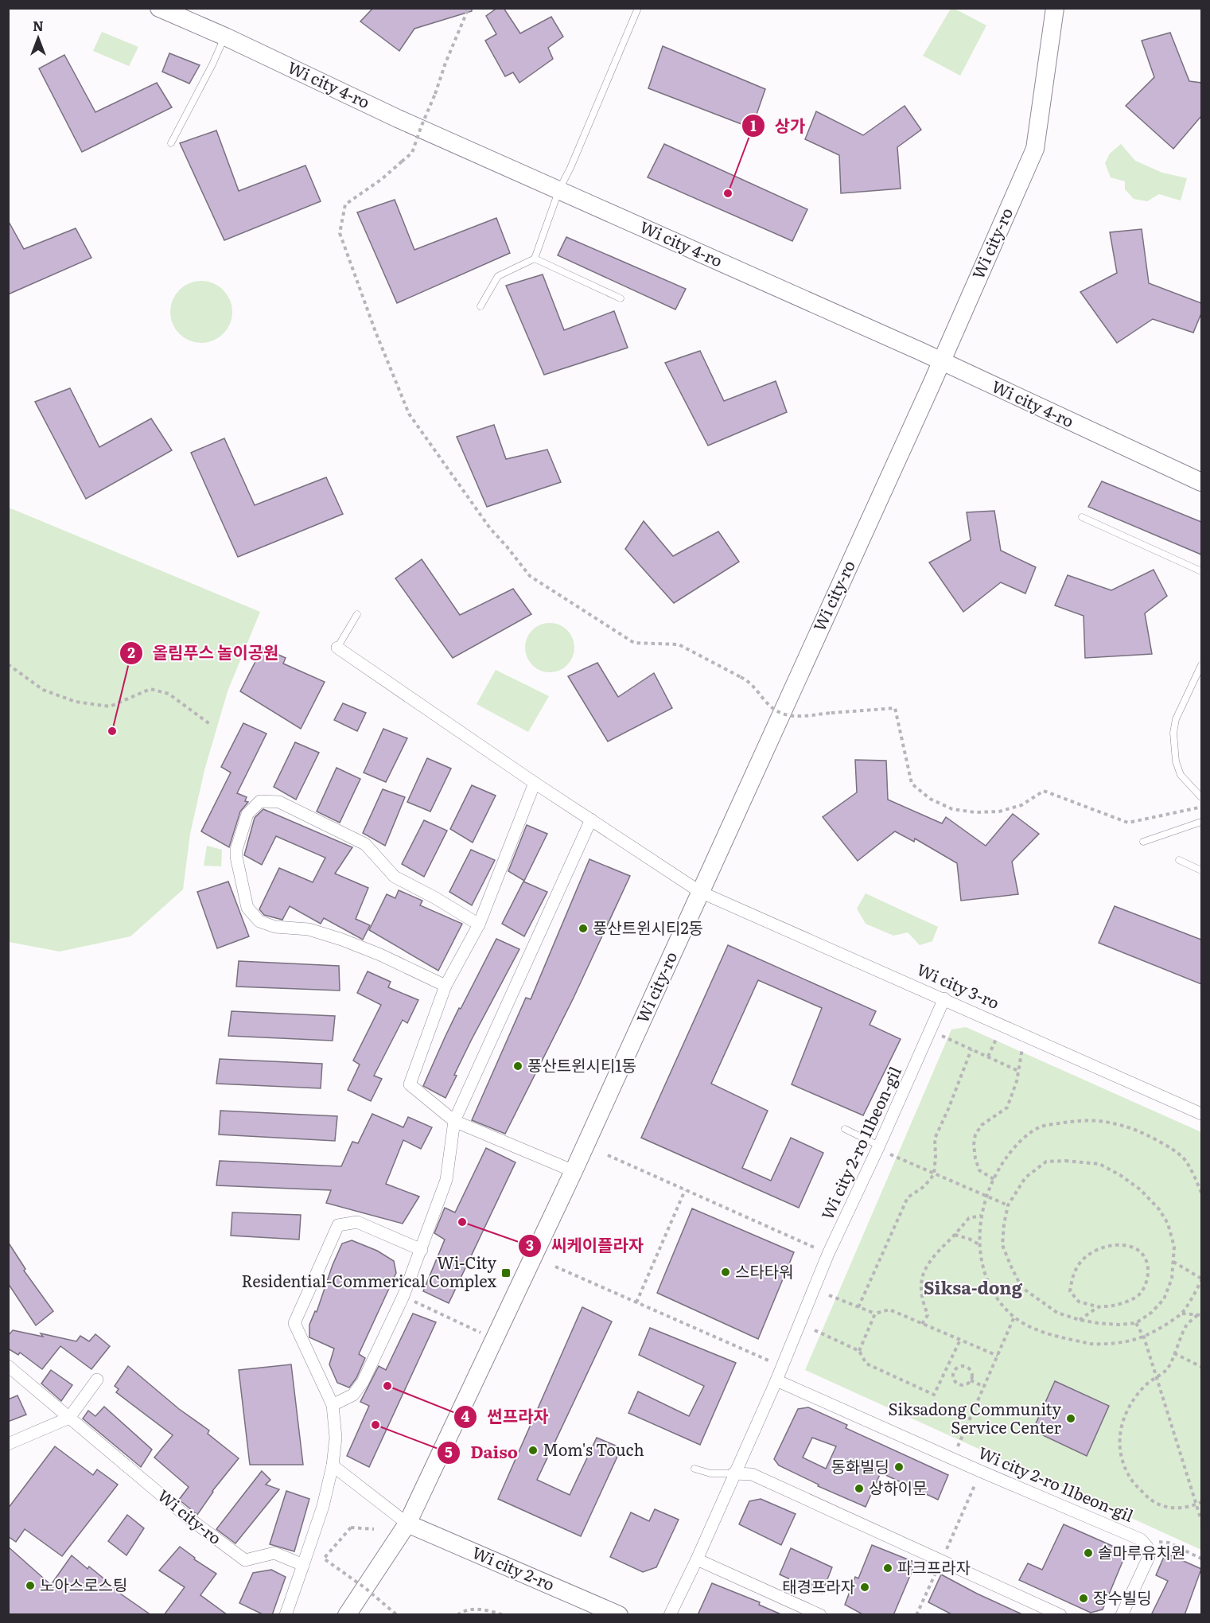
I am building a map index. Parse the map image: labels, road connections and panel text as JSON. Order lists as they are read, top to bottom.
{
  "streets": {
    "main road": ["Wi city 4-ro", "Wi city-ro", "Wi city 2-ro"],
    "street": ["Wi city 3-ro", "Wi city 2-ro 11beon-gil"]
  },
  "crossings": [
    ["Wi city 4-ro", "Wi city-ro"],
    ["Wi city-ro", "Wi city 3-ro"],
    ["Wi city-ro", "Wi city 2-ro"],
    ["Wi city 3-ro", "Wi city 2-ro 11beon-gil"]
  ],
  "districts": ["Siksa-dong"],
  "places": {
    "other": [
      "상가",
      "올림푸스 놀이공원",
      "풍산트윈시티2동",
      "풍산트윈시티1동",
      "씨케이플라자",
      "스타타워",
      "썬프라자",
      "Siksadong Community Service Center",
      "Daiso",
      "Mom's Touch",
      "동화빌딩",
      "상하이문",
      "솔마루유치원",
      "파크프라자",
      "노아스로스팅",
      "태경프라자",
      "장수빌딩"
    ],
    "transit": ["Wi-City Residential-Commerical Complex"]
  },
  "north": "top"
}
